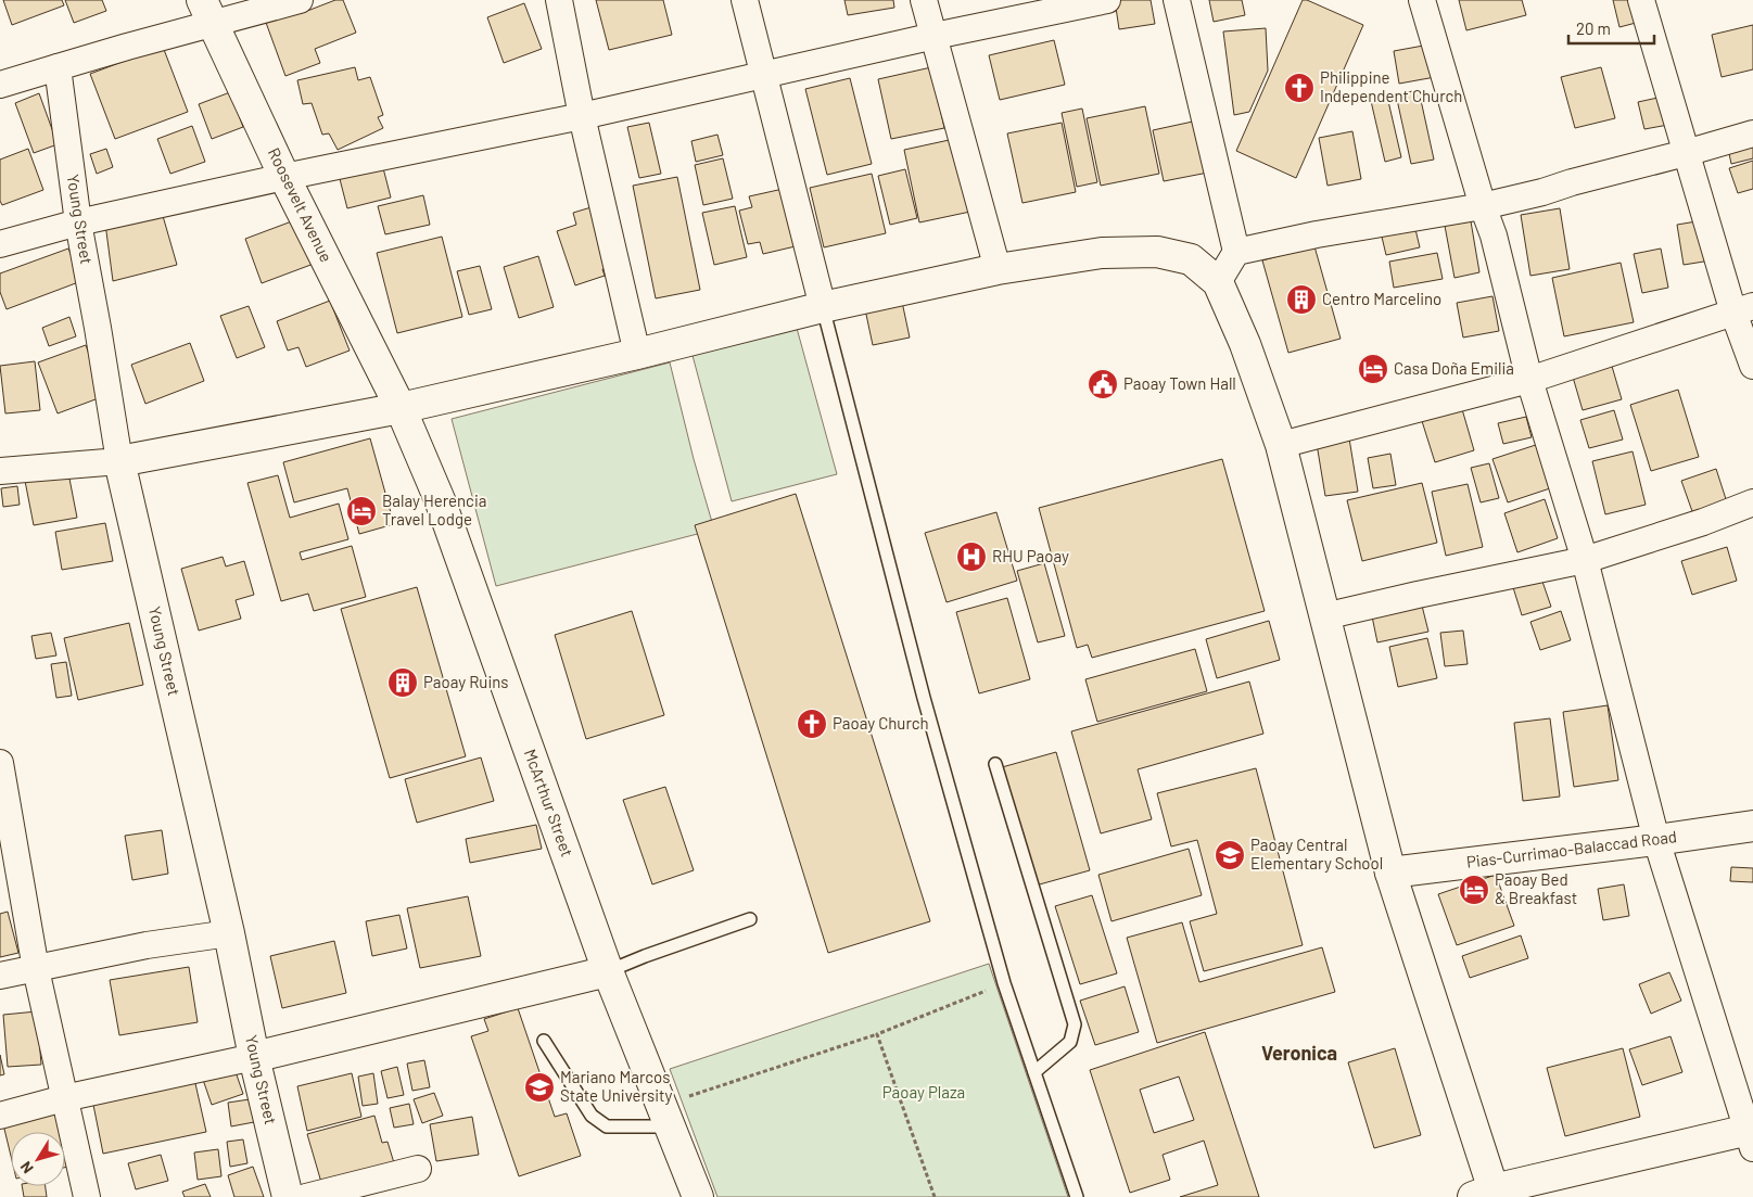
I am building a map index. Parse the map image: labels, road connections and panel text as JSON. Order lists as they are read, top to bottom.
{
  "streets": {
    "main road": [
      "Roosevelt Avenue",
      "Young Street",
      "McArthur Street",
      "Pias-Currimao-Balaccad Road"
    ]
  },
  "crossings": [
    ["Roosevelt Avenue", "McArthur Street"]
  ],
  "districts": ["Veronica"],
  "parks": ["Paoay Plaza"],
  "places": {
    "church": ["Philippine Independent Church", "Paoay Church"],
    "building": ["Centro Marcelino", "Paoay Ruins"],
    "hotel": ["Casa Doña Emilia", "Balay Herencia Travel Lodge", "Paoay Bed & Breakfast"],
    "public building": ["Paoay Town Hall"],
    "hospital": ["RHU Paoay"],
    "school or university": ["Paoay Central Elementary School", "Mariano Marcos State University"]
  },
  "scale_bar": "20 m",
  "north": "bottom left"
}
